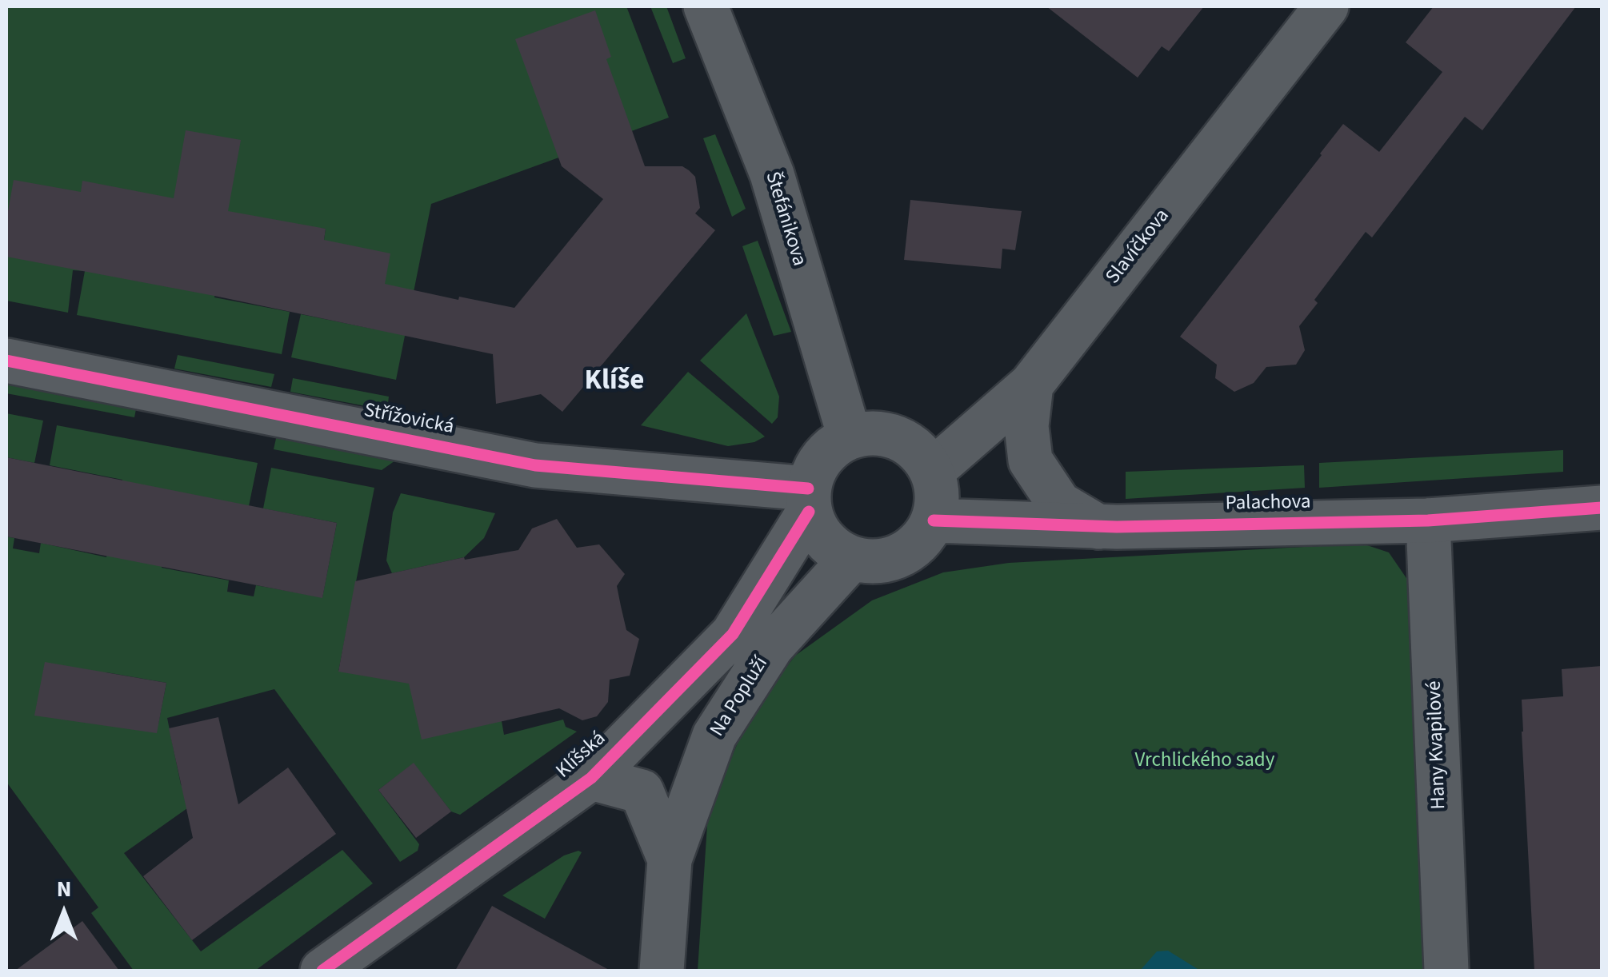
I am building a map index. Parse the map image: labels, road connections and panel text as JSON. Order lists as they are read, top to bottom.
{
  "streets": {
    "street": [
      "Štefánikova",
      "Slavíčkova",
      "Střížovická",
      "Palachova",
      "Na Popluží",
      "Hany Kvapilové",
      "Klíšská"
    ]
  },
  "crossings": [
    ["Štefánikova", "Slavíčkova"],
    ["Štefánikova", "Střížovická"],
    ["Štefánikova", "Palachova"],
    ["Štefánikova", "Na Popluží"],
    ["Štefánikova", "Klíšská"],
    ["Slavíčkova", "Střížovická"],
    ["Slavíčkova", "Palachova"],
    ["Slavíčkova", "Na Popluží"],
    ["Slavíčkova", "Klíšská"],
    ["Střížovická", "Palachova"],
    ["Střížovická", "Na Popluží"],
    ["Střížovická", "Klíšská"],
    ["Palachova", "Na Popluží"],
    ["Palachova", "Hany Kvapilové"],
    ["Palachova", "Klíšská"],
    ["Na Popluží", "Klíšská"]
  ],
  "districts": ["Klíše"],
  "parks": ["Vrchlického sady"],
  "north": "top"
}
